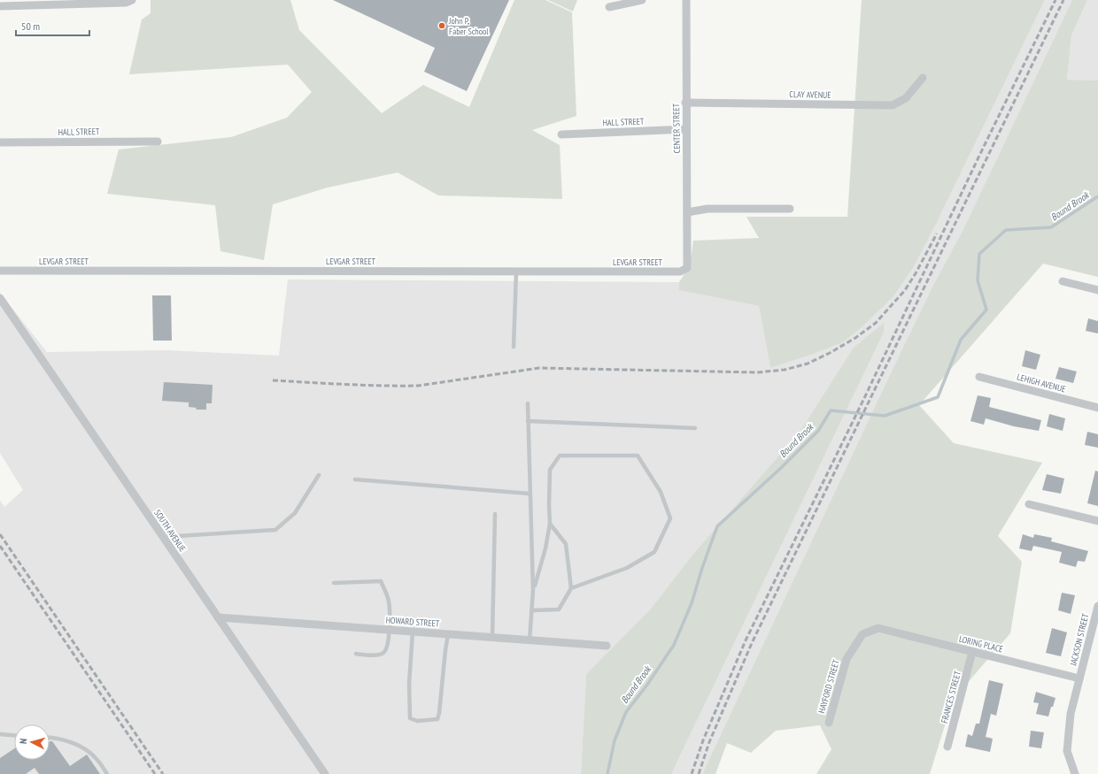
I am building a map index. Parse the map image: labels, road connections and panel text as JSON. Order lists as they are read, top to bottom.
{
  "streets": {
    "street": [
      "CLAY AVENUE",
      "HALL STREET",
      "CENTER STREET",
      "LEVGAR STREET",
      "LEHIGH AVENUE",
      "SOUTH AVENUE",
      "HOWARD STREET",
      "JACKSON STREET",
      "LORING PLACE",
      "HAYFORD STREET",
      "FRANCES STREET"
    ]
  },
  "crossings": [
    ["CLAY AVENUE", "CENTER STREET"],
    ["HALL STREET", "CENTER STREET"],
    ["CENTER STREET", "LEVGAR STREET"],
    ["SOUTH AVENUE", "HOWARD STREET"],
    ["JACKSON STREET", "LORING PLACE"],
    ["LORING PLACE", "HAYFORD STREET"],
    ["LORING PLACE", "FRANCES STREET"]
  ],
  "water": ["Bound Brook"],
  "places": ["John P. Faber School"],
  "scale_bar": "50 m",
  "north": "left"
}
